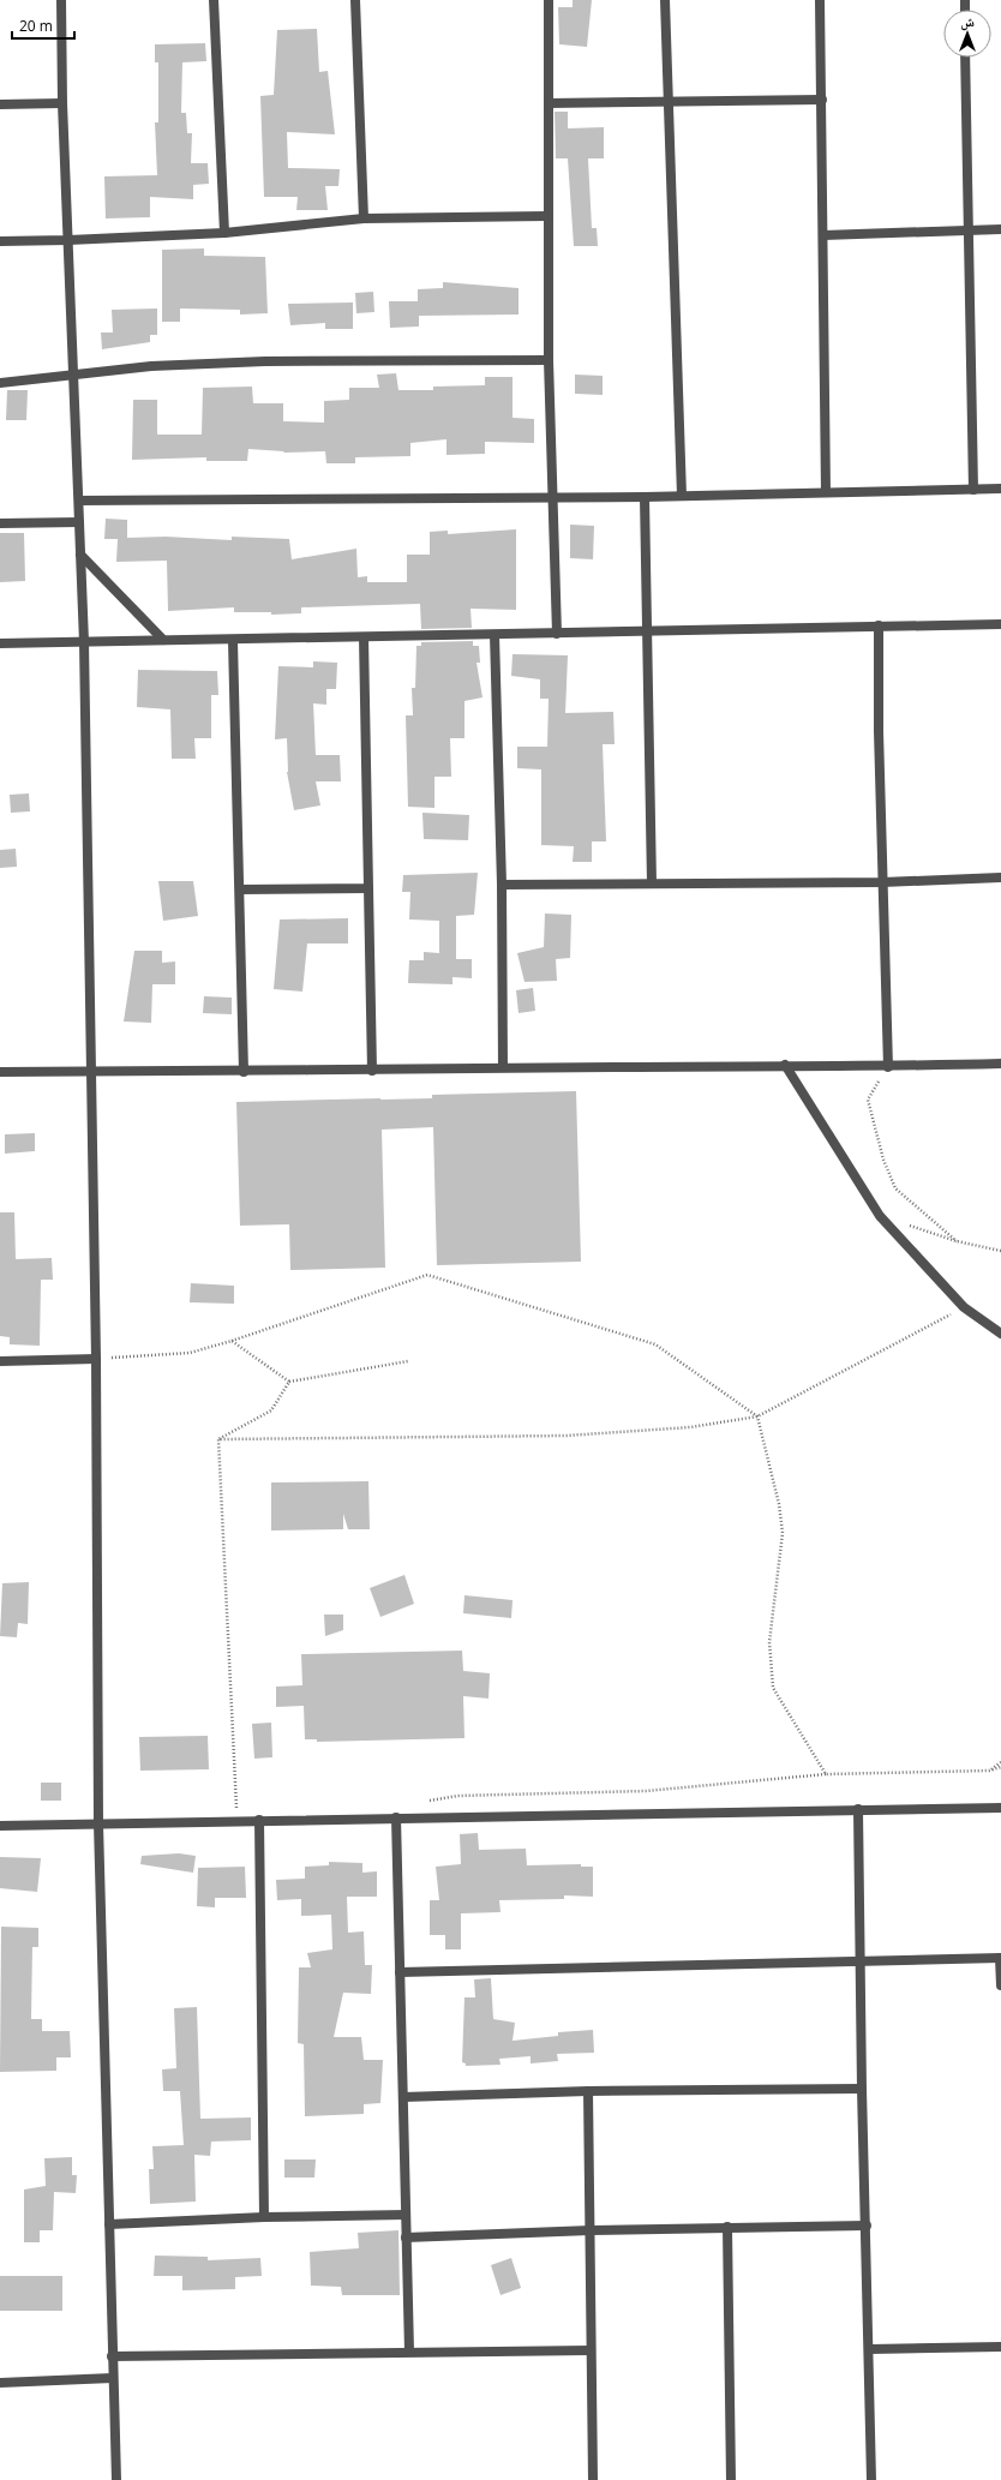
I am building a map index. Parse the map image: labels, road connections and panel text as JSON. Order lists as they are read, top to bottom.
{
  "scale_bar": "20 m",
  "north": "top"
}
